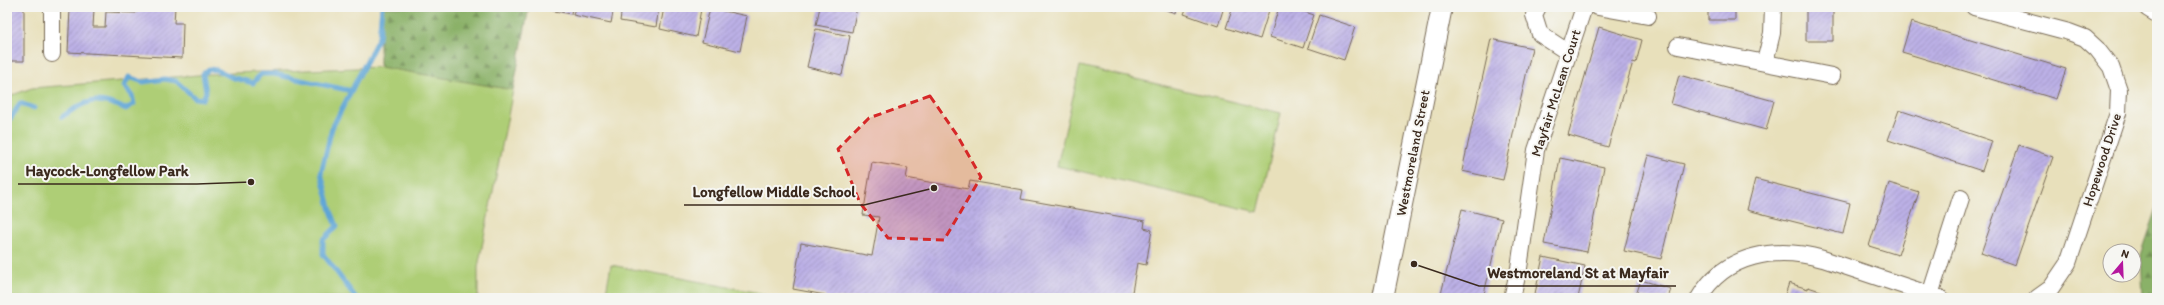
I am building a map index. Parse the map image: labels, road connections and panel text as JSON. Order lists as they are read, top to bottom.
{
  "streets": {
    "main road": ["Westmoreland Street"],
    "street": ["Mayfair McLean Court", "Hopewood Drive"]
  },
  "places": ["Haycock-Longfellow Park", "Longfellow Middle School", "Westmoreland St at Mayfair"],
  "north": "top"
}
